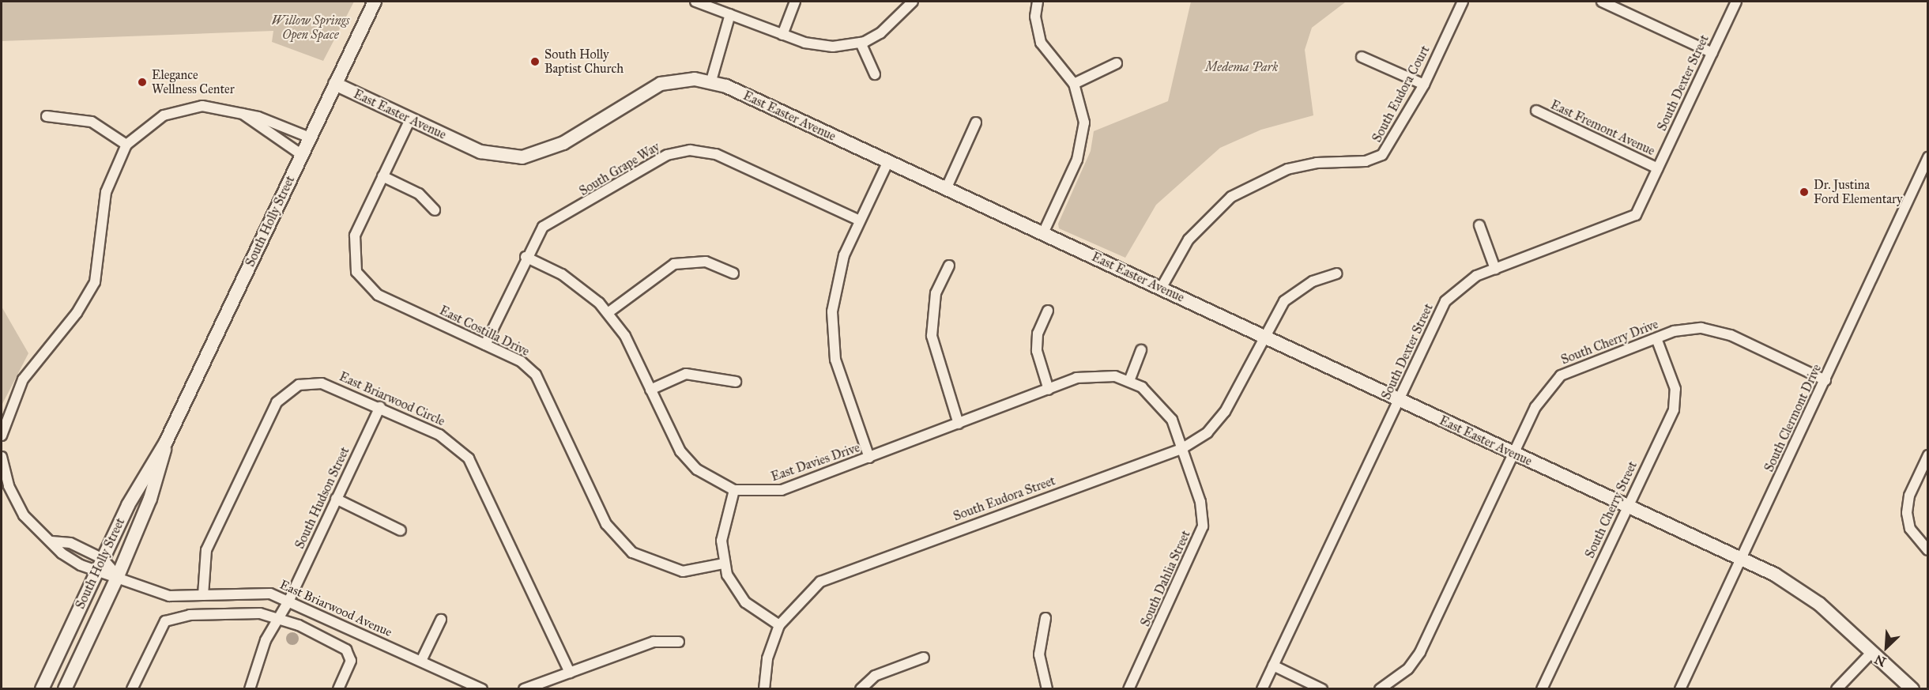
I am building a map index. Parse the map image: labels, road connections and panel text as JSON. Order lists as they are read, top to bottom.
{
  "streets": {
    "street": [
      "South Dexter Street",
      "South Eudora Court",
      "East Easter Avenue",
      "East Fremont Avenue",
      "South Grape Way",
      "South Holly Street",
      "East Costilla Drive",
      "South Cherry Drive",
      "East Briarwood Circle",
      "South Clermont Drive",
      "East Davies Drive",
      "South Hudson Street",
      "South Eudora Street",
      "South Cherry Street",
      "South Dahlia Street",
      "East Briarwood Avenue"
    ]
  },
  "crossings": [
    ["South Dexter Street", "East Easter Avenue"],
    ["South Dexter Street", "East Fremont Avenue"],
    ["South Eudora Court", "East Easter Avenue"],
    ["East Easter Avenue", "South Holly Street"],
    ["East Easter Avenue", "East Costilla Drive"],
    ["East Easter Avenue", "South Cherry Drive"],
    ["East Easter Avenue", "South Clermont Drive"],
    ["East Easter Avenue", "South Eudora Street"],
    ["East Easter Avenue", "South Cherry Street"],
    ["South Grape Way", "East Costilla Drive"],
    ["South Holly Street", "East Briarwood Avenue"],
    ["South Cherry Drive", "South Clermont Drive"],
    ["South Cherry Drive", "South Cherry Street"],
    ["East Briarwood Circle", "South Hudson Street"],
    ["East Briarwood Circle", "East Briarwood Avenue"],
    ["East Davies Drive", "South Eudora Street"],
    ["East Davies Drive", "South Dahlia Street"],
    ["South Hudson Street", "East Briarwood Avenue"],
    ["South Eudora Street", "South Dahlia Street"]
  ],
  "parks": ["Willow Springs Open Space", "Medema Park"],
  "places": ["South Holly Baptist Church", "Elegance Wellness Center", "Dr. Justina Ford Elementary"],
  "north": "bottom left"
}
